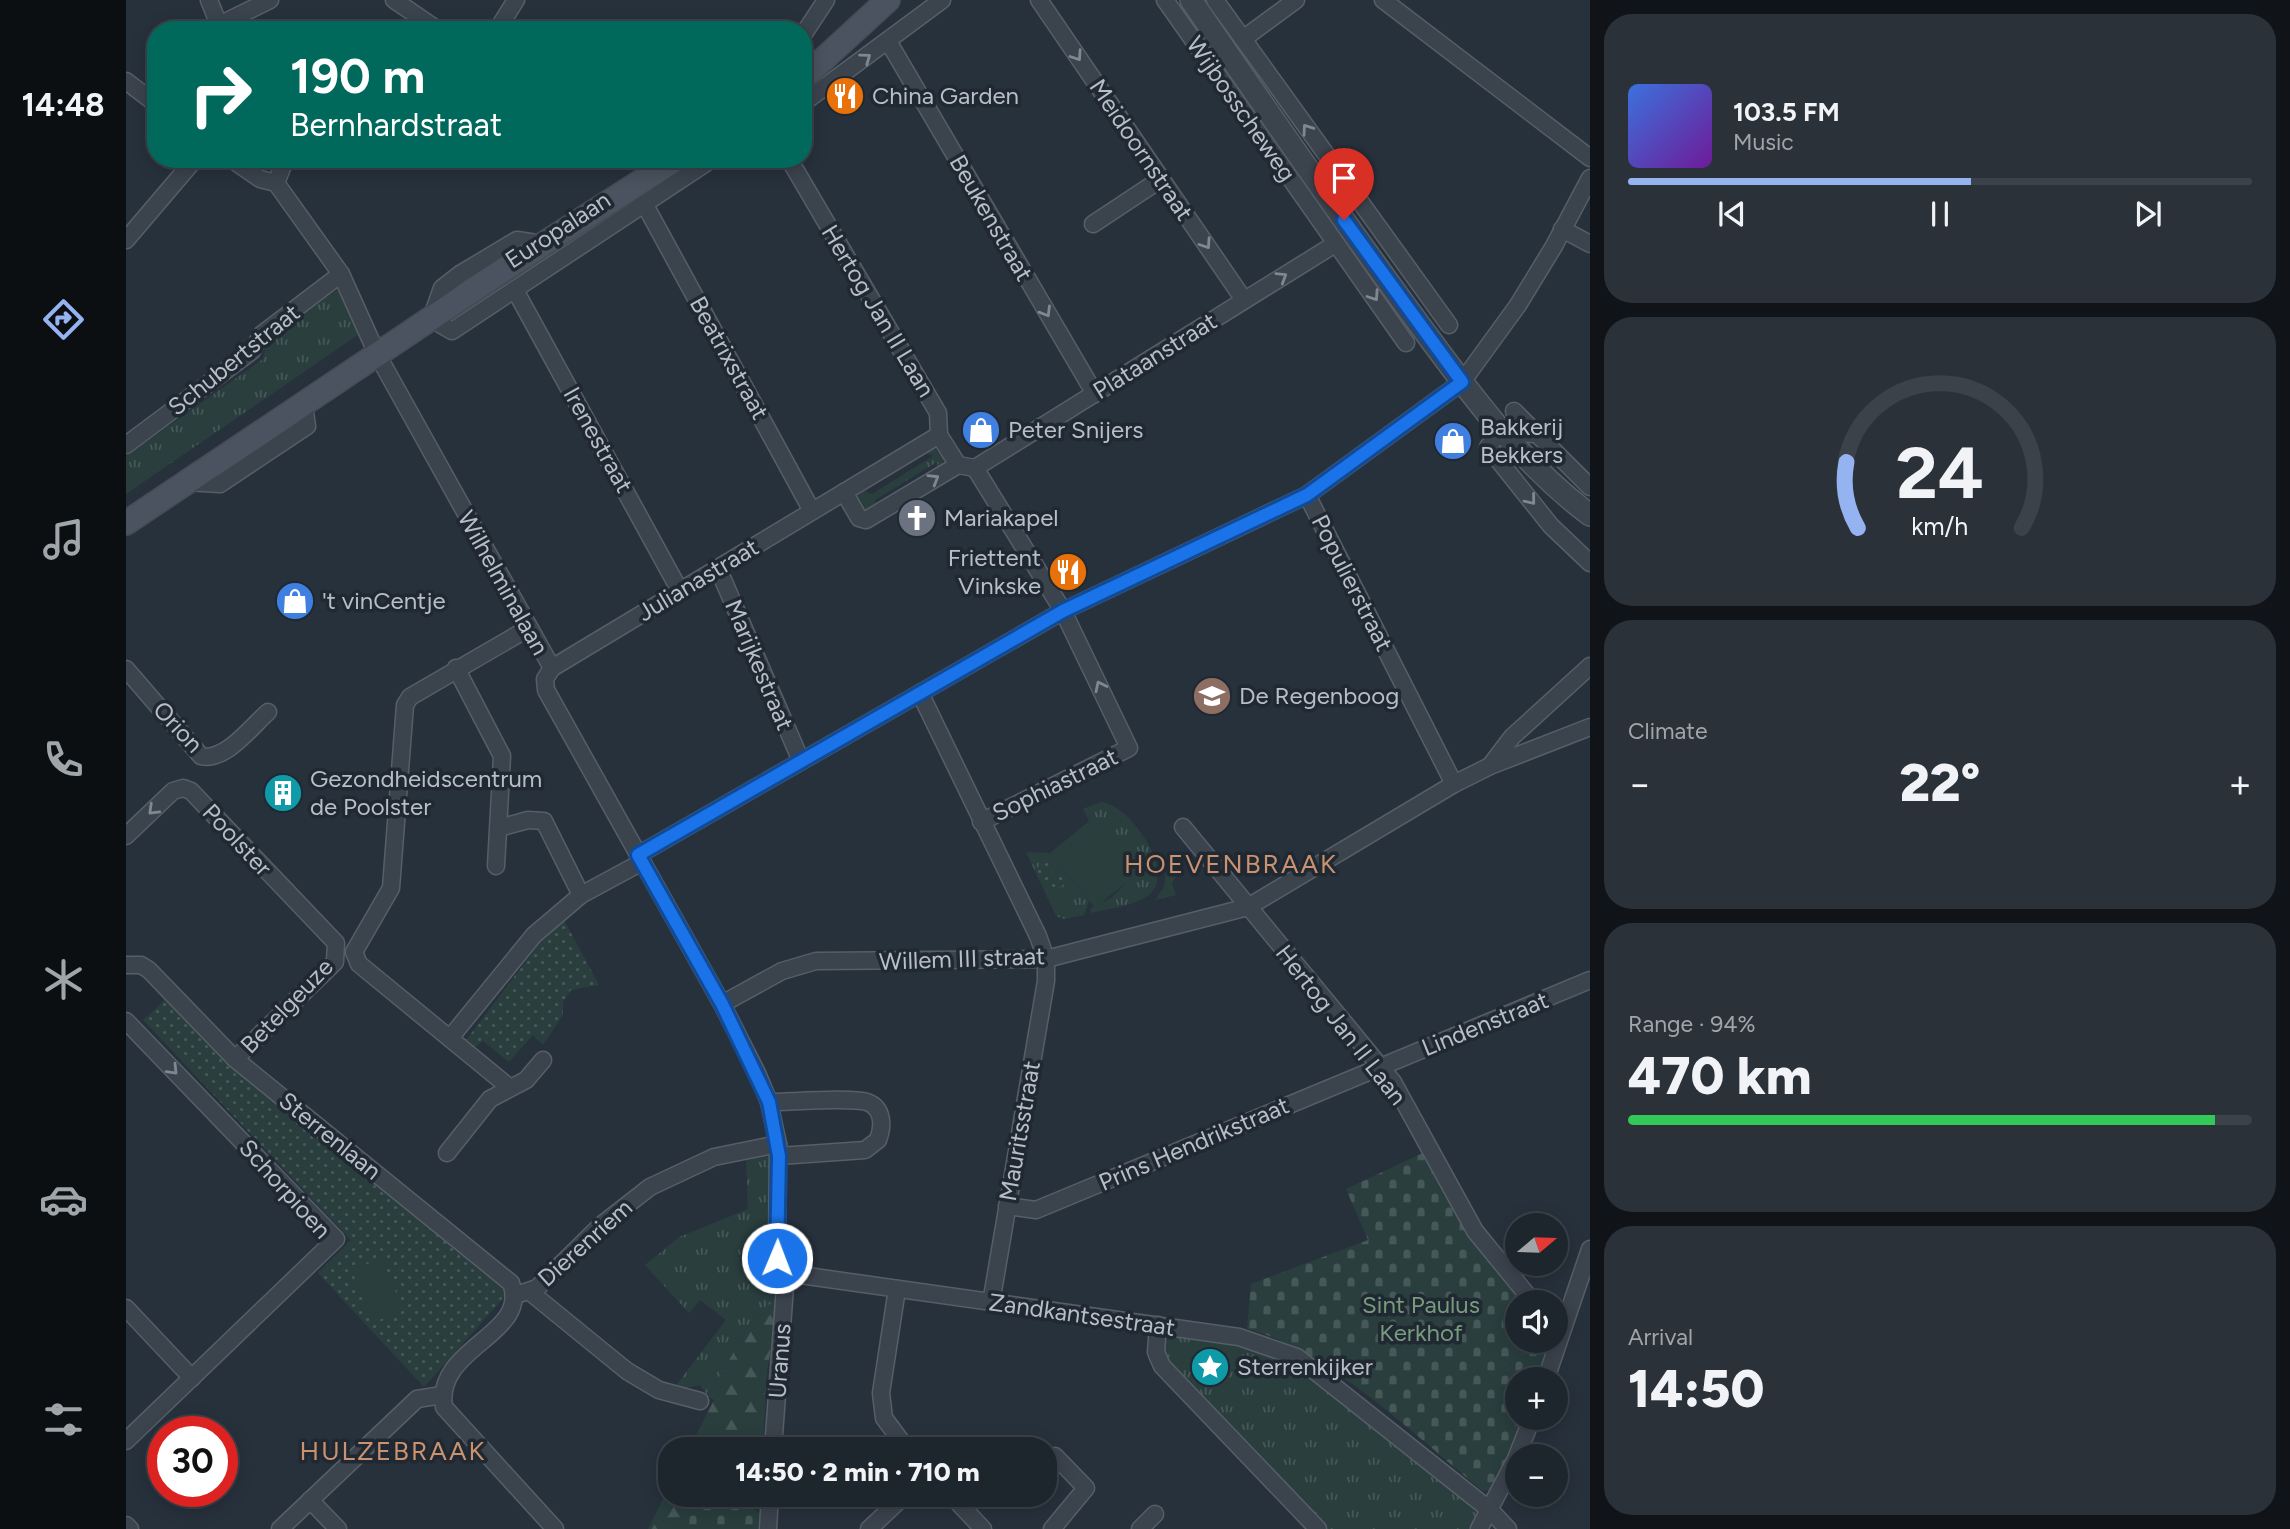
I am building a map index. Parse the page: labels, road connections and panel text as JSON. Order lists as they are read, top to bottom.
{
  "streets": {
    "main road": ["Europalaan"],
    "street": [
      "Wijbosscheweg",
      "Meidoornstraat",
      "Beukenstraat",
      "Hertog Jan II Laan",
      "Plataanstraat",
      "Beatrixstraat",
      "Schubertstraat",
      "Irenestraat",
      "Julianastraat",
      "Wilhelminalaan",
      "Populierstraat",
      "Marijkestraat",
      "Orion",
      "Sophiastraat",
      "Poolster",
      "Willem III straat",
      "Betelgeuze",
      "Lindenstraat",
      "Mauritsstraat",
      "Sterrenlaan",
      "Prins Hendrikstraat",
      "Schorpioen",
      "Dierenriem",
      "Zandkantsestraat",
      "Uranus"
    ]
  },
  "crossings": [
    ["Wijbosscheweg", "Plataanstraat"],
    ["Meidoornstraat", "Plataanstraat"],
    ["Beukenstraat", "Plataanstraat"],
    ["Europalaan", "Beatrixstraat"],
    ["Europalaan", "Irenestraat"],
    ["Europalaan", "Wilhelminalaan"],
    ["Hertog Jan II Laan", "Julianastraat"],
    ["Hertog Jan II Laan", "Willem III straat"],
    ["Hertog Jan II Laan", "Lindenstraat"],
    ["Hertog Jan II Laan", "Prins Hendrikstraat"],
    ["Beatrixstraat", "Julianastraat"],
    ["Schubertstraat", "Wilhelminalaan"],
    ["Irenestraat", "Julianastraat"],
    ["Julianastraat", "Wilhelminalaan"],
    ["Julianastraat", "Marijkestraat"],
    ["Wilhelminalaan", "Willem III straat"],
    ["Wilhelminalaan", "Betelgeuze"],
    ["Wilhelminalaan", "Dierenriem"],
    ["Wilhelminalaan", "Zandkantsestraat"],
    ["Wilhelminalaan", "Uranus"],
    ["Populierstraat", "Willem III straat"],
    ["Poolster", "Betelgeuze"],
    ["Willem III straat", "Mauritsstraat"],
    ["Betelgeuze", "Sterrenlaan"],
    ["Lindenstraat", "Prins Hendrikstraat"],
    ["Mauritsstraat", "Prins Hendrikstraat"],
    ["Mauritsstraat", "Zandkantsestraat"],
    ["Sterrenlaan", "Dierenriem"],
    ["Zandkantsestraat", "Uranus"]
  ],
  "one_way": ["Meidoornstraat", "Beukenstraat", "Poolster"],
  "districts": ["HOEVENBRAAK", "HULZEBRAAK"],
  "parks": ["Sint Paulus Kerkhof"],
  "places": {
    "restaurant": ["China Garden", "Friettent Vinkske"],
    "shop": ["Peter Snijers", "Bakkerij Bekkers", "'t vinCentje"],
    "church": ["Mariakapel"],
    "school or university": ["De Regenboog"],
    "building": ["Gezondheidscentrum de Poolster"],
    "place": ["Sterrenkijker"]
  },
  "north": "right",
  "page": {
    "tabs": "14:48",
    "turn": ["190 m", "Bernhardstraat"],
    "song": ["103.5 FM", "Music"],
    "tile": [
      "Climate",
      ["Range · 94%", "470 km"],
      ["Arrival", "14:50"]
    ],
    "heat": ["−", "22°", "+"],
    "map_buttons": ["+", "−"],
    "limit": "30",
    "trip": "14:50 · 2 min · 710 m",
    "gauge": ["24", "km/h"]
  }
}
